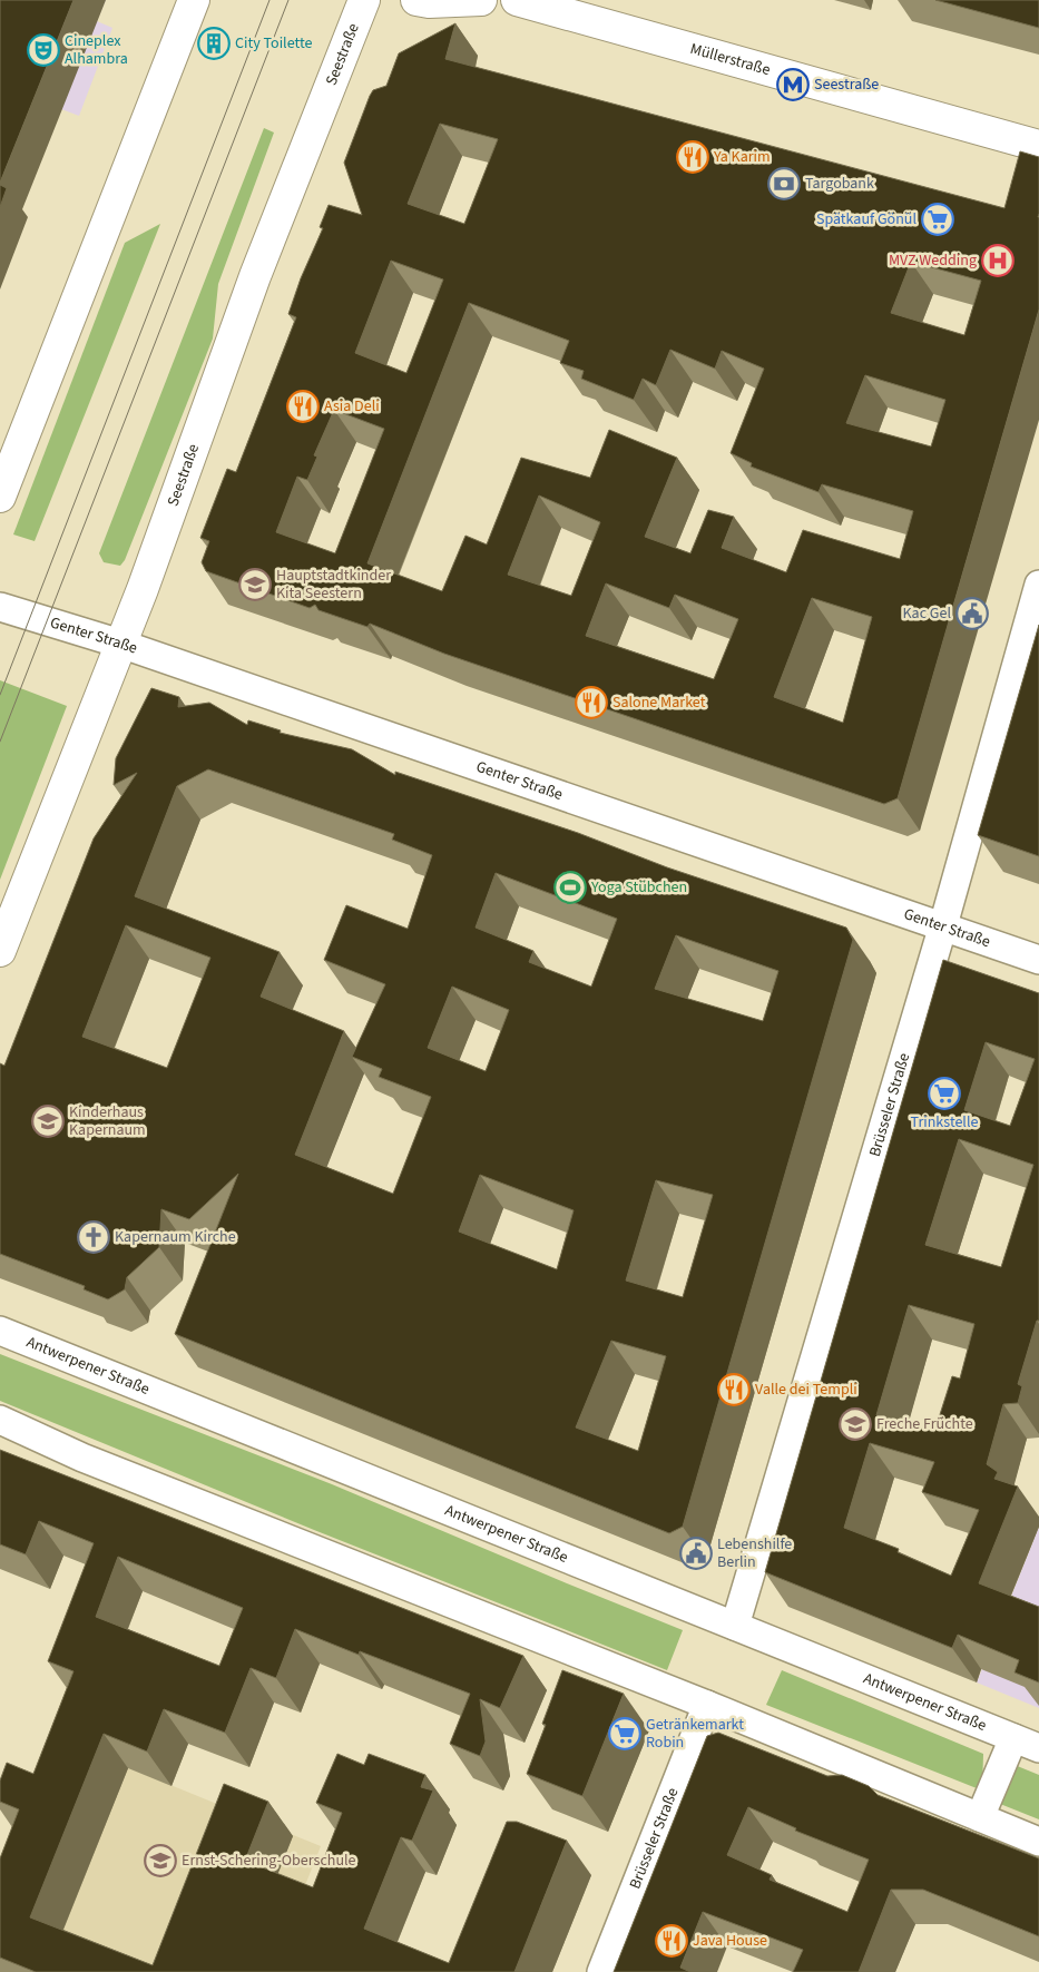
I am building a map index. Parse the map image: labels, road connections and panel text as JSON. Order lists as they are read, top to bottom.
{
  "streets": {
    "main road": ["Seestraße", "Müllerstraße"],
    "street": ["Genter Straße", "Brüsseler Straße", "Antwerpener Straße"]
  },
  "crossings": [
    ["Seestraße", "Genter Straße"],
    ["Genter Straße", "Brüsseler Straße"],
    ["Brüsseler Straße", "Antwerpener Straße"]
  ],
  "places": {
    "building": ["City Toilette"],
    "theatre": ["Cineplex Alhambra"],
    "metro station": ["Seestraße"],
    "restaurant": [
      "Ya Karim",
      "Asia Deli",
      "Salone Market",
      "Valle dei Templi",
      "Java House"
    ],
    "bank": ["Targobank"],
    "supermarket": ["Spätkauf Gönül", "Trinkstelle", "Getränkemarkt Robin"],
    "hospital": ["MVZ Wedding"],
    "school or university": [
      "Hauptstadtkinder Kita Seestern",
      "Kinderhaus Kapernaum",
      "Freche Früchte",
      "Ernst-Schering-Oberschule"
    ],
    "public building": ["Kac Gel", "Lebenshilfe Berlin"],
    "sports": ["Yoga Stübchen"],
    "church": ["Kapernaum Kirche"]
  }
}
